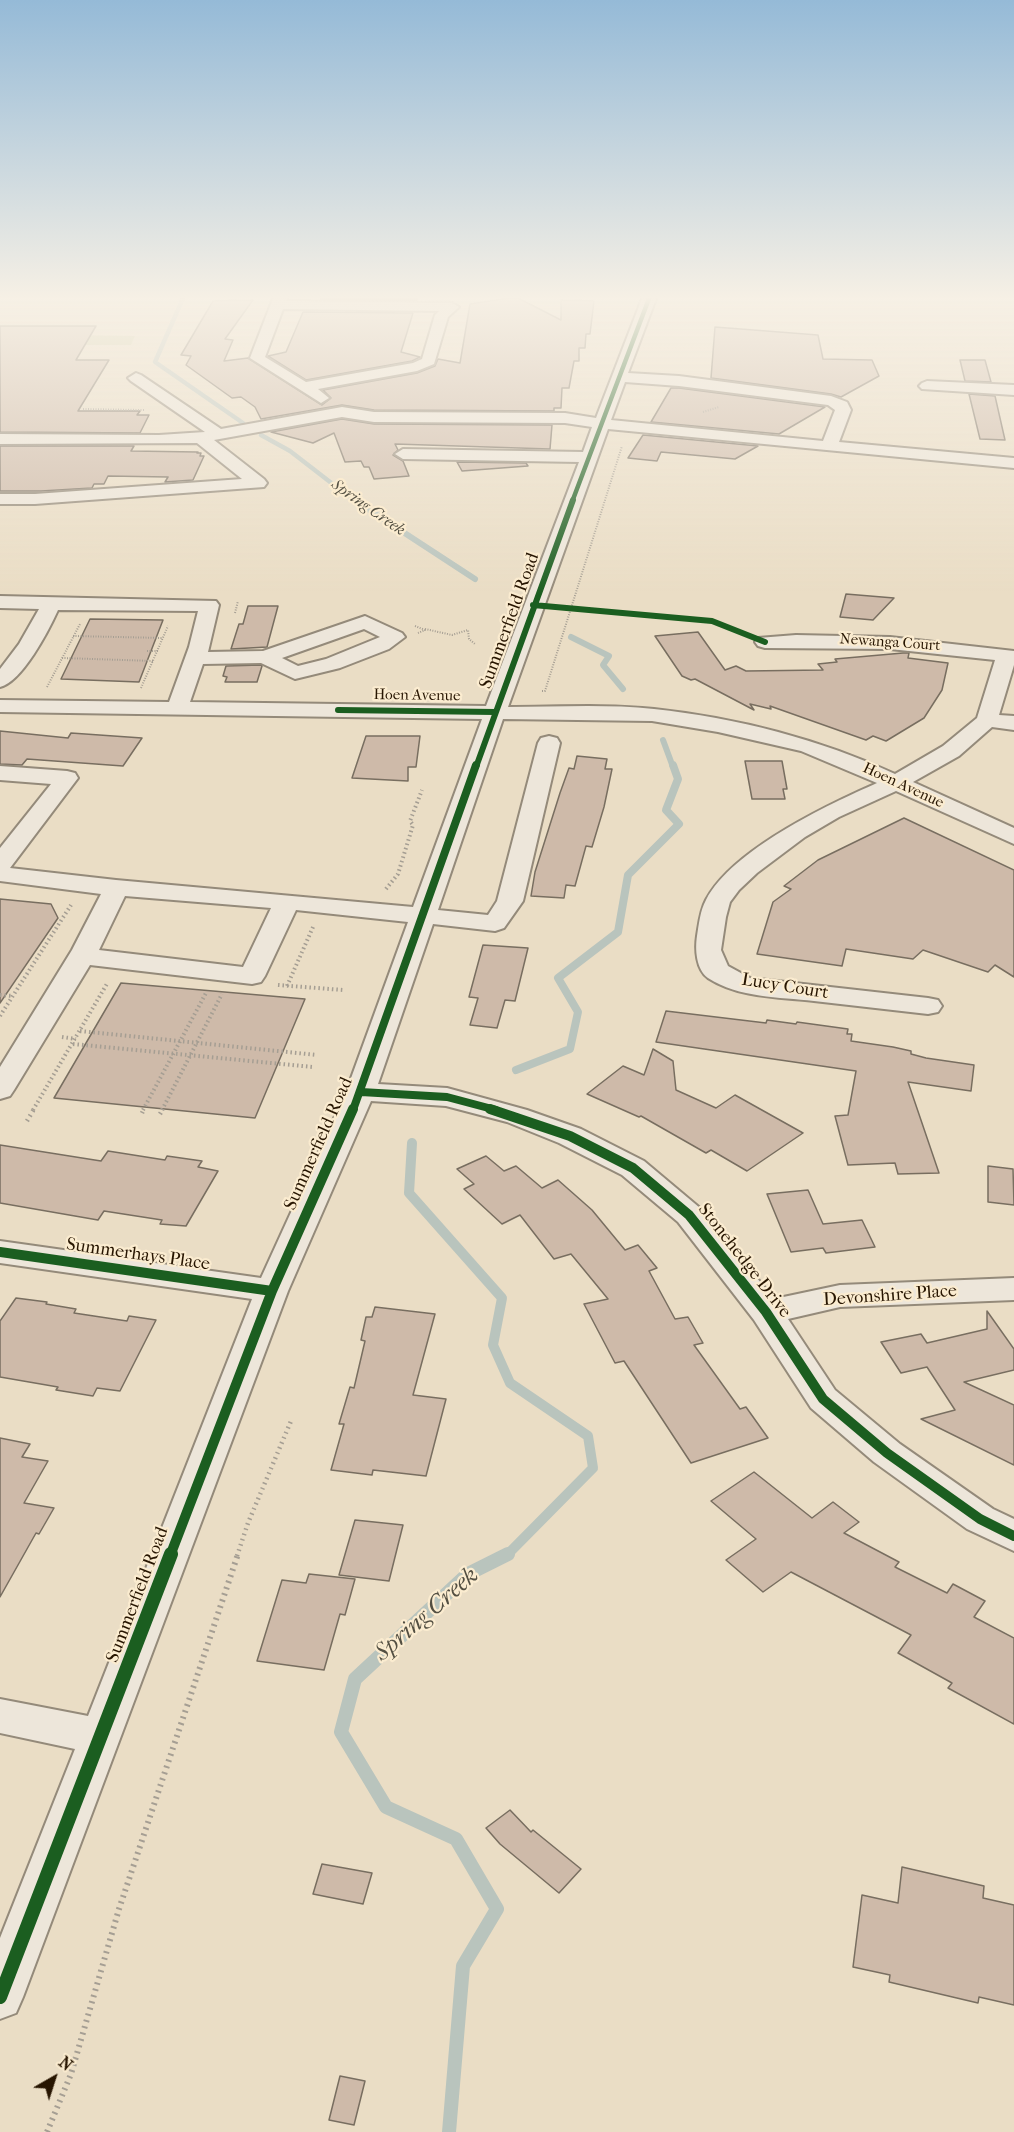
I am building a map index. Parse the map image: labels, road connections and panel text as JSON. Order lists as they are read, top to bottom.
{
  "streets": {
    "street": [
      "Summerfield Road",
      "Newanga Court",
      "Hoen Avenue",
      "Lucy Court",
      "Summerhays Place",
      "Stonehedge Drive",
      "Devonshire Place"
    ]
  },
  "crossings": [
    ["Summerfield Road", "Hoen Avenue"],
    ["Summerfield Road", "Summerhays Place"],
    ["Summerfield Road", "Stonehedge Drive"],
    ["Hoen Avenue", "Lucy Court"],
    ["Stonehedge Drive", "Devonshire Place"]
  ],
  "water": ["Spring Creek"],
  "north": "top right"
}
